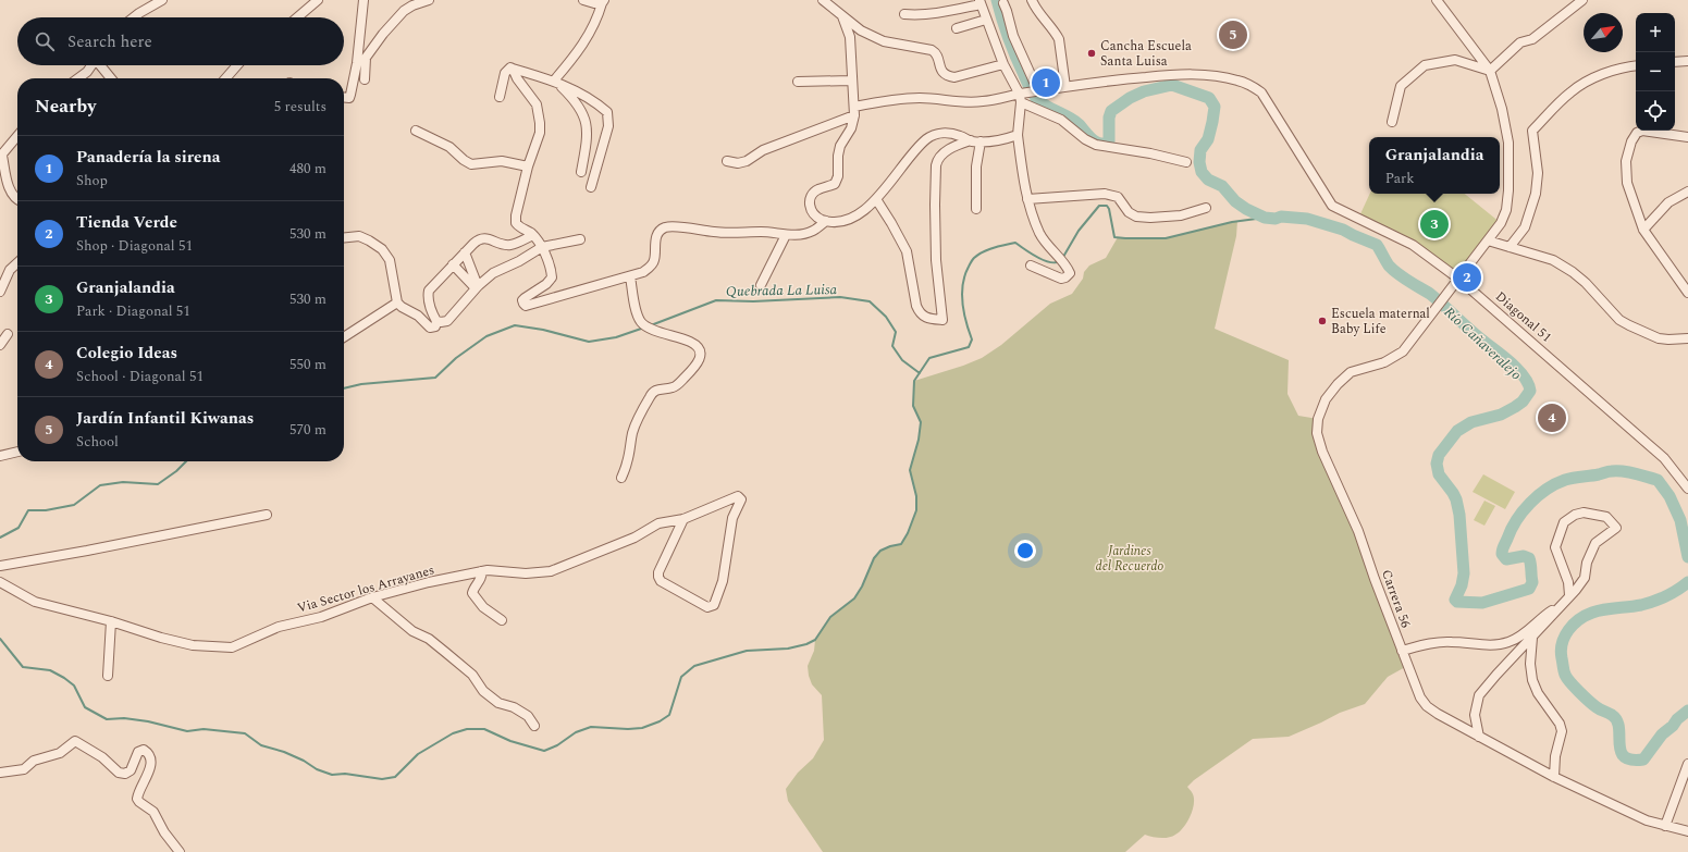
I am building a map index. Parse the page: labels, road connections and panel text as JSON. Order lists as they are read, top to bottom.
{
  "streets": {
    "street": ["Diagonal 51", "Via Sector los Arrayanes", "Carrera 56"]
  },
  "crossings": [
    ["Diagonal 51", "Carrera 56"]
  ],
  "water": ["Quebrada La Luisa", "Río Cañaveralejo"],
  "parks": ["Jardines del Recuerdo"],
  "places": ["Cancha Escuela Santa Luisa", "Escuela maternal Baby Life"],
  "north": "top right",
  "page": {
    "map_buttons": ["+", "−"],
    "search": "Search here",
    "pins": [
      "5",
      "1",
      "3",
      "2",
      "4"
    ],
    "heading": ["Nearby", "5 results"],
    "list": [
      {
        "mark": "1",
        "name": "Panadería la sirena",
        "note": "Shop",
        "value": "480 m"
      },
      {
        "mark": "2",
        "name": "Tienda Verde",
        "note": "Shop · Diagonal 51",
        "value": "530 m"
      },
      {
        "mark": "3",
        "name": "Granjalandia",
        "note": "Park · Diagonal 51",
        "value": "530 m"
      },
      {
        "mark": "4",
        "name": "Colegio Ideas",
        "note": "School · Diagonal 51",
        "value": "550 m"
      },
      {
        "mark": "5",
        "name": "Jardín Infantil Kiwanas",
        "note": "School",
        "value": "570 m"
      }
    ],
    "popup": ["Granjalandia", "Park"]
  }
}
